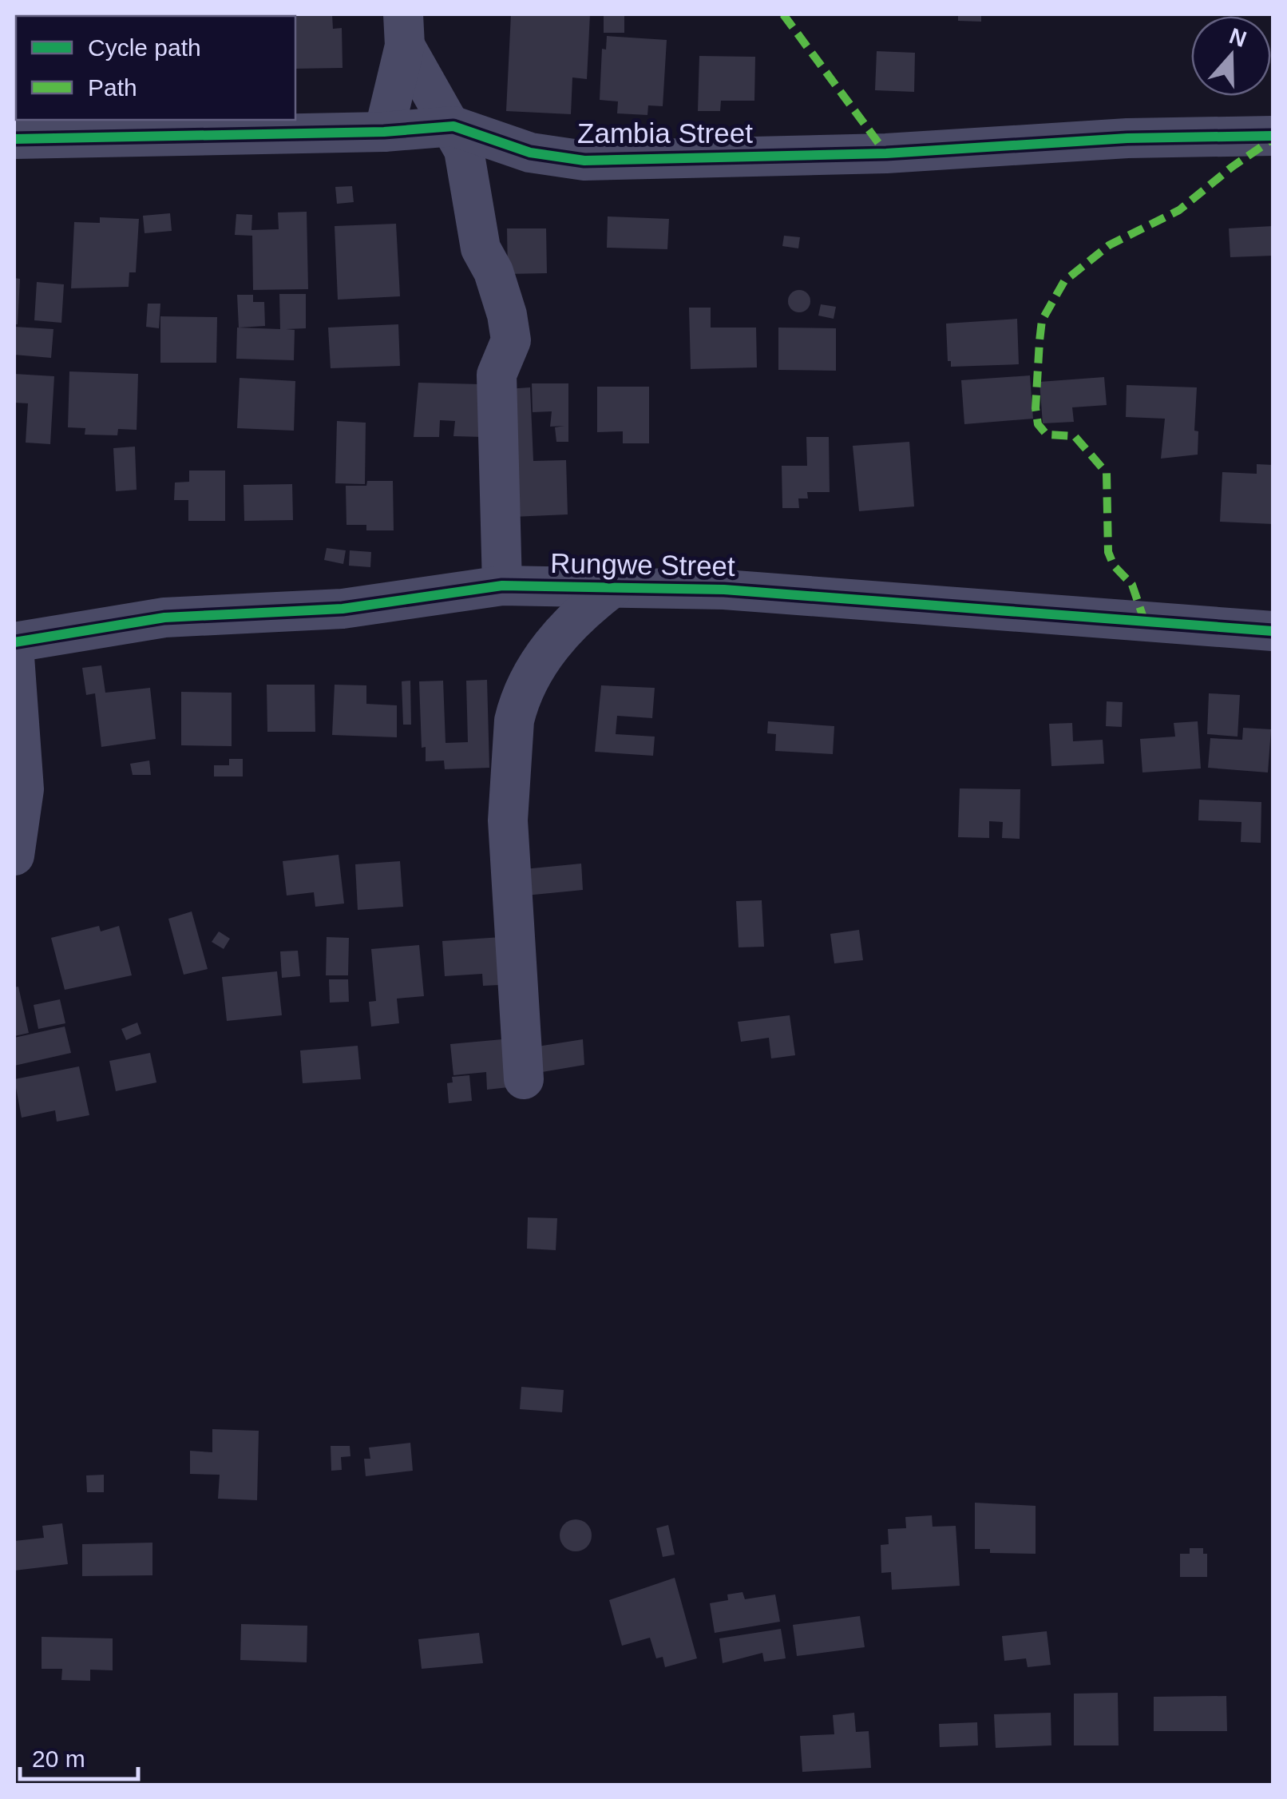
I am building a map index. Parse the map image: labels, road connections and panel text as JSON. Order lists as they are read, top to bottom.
{
  "streets": {
    "street": ["Zambia Street", "Rungwe Street"]
  },
  "legend": ["Cycle path", "Path"],
  "scale_bar": "20 m",
  "north": "top"
}
